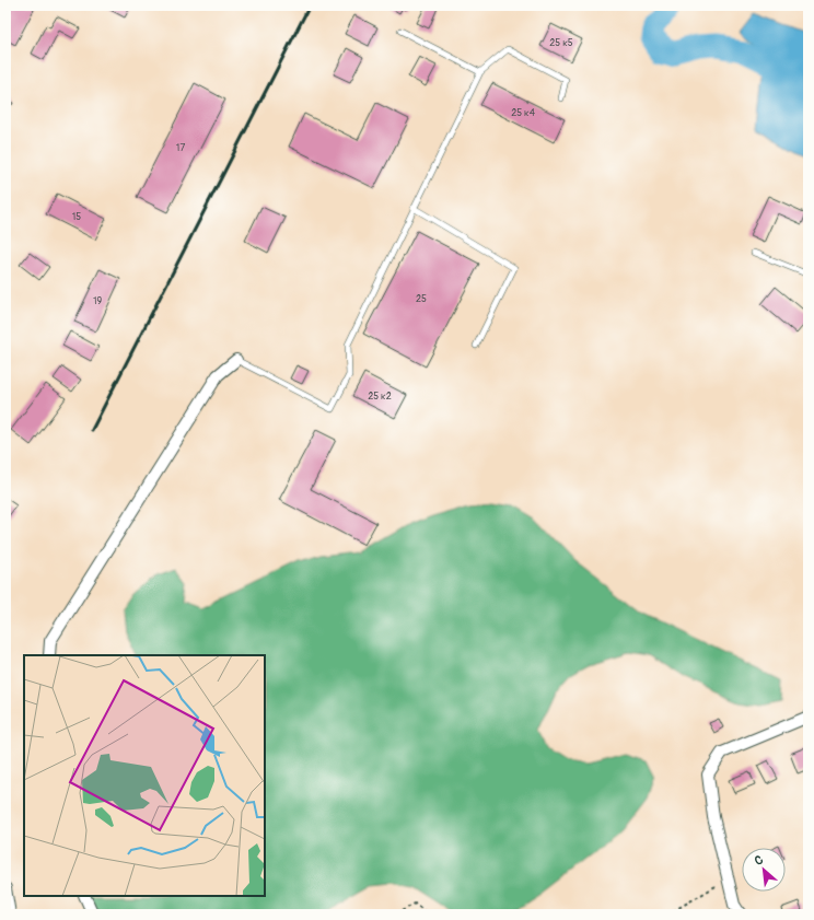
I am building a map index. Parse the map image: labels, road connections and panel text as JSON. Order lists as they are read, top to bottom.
{
  "house_numbers": [
    "25 к5",
    "25 к4",
    "17",
    "15",
    "25",
    "19",
    "25 к2"
  ],
  "north": "top left"
}
